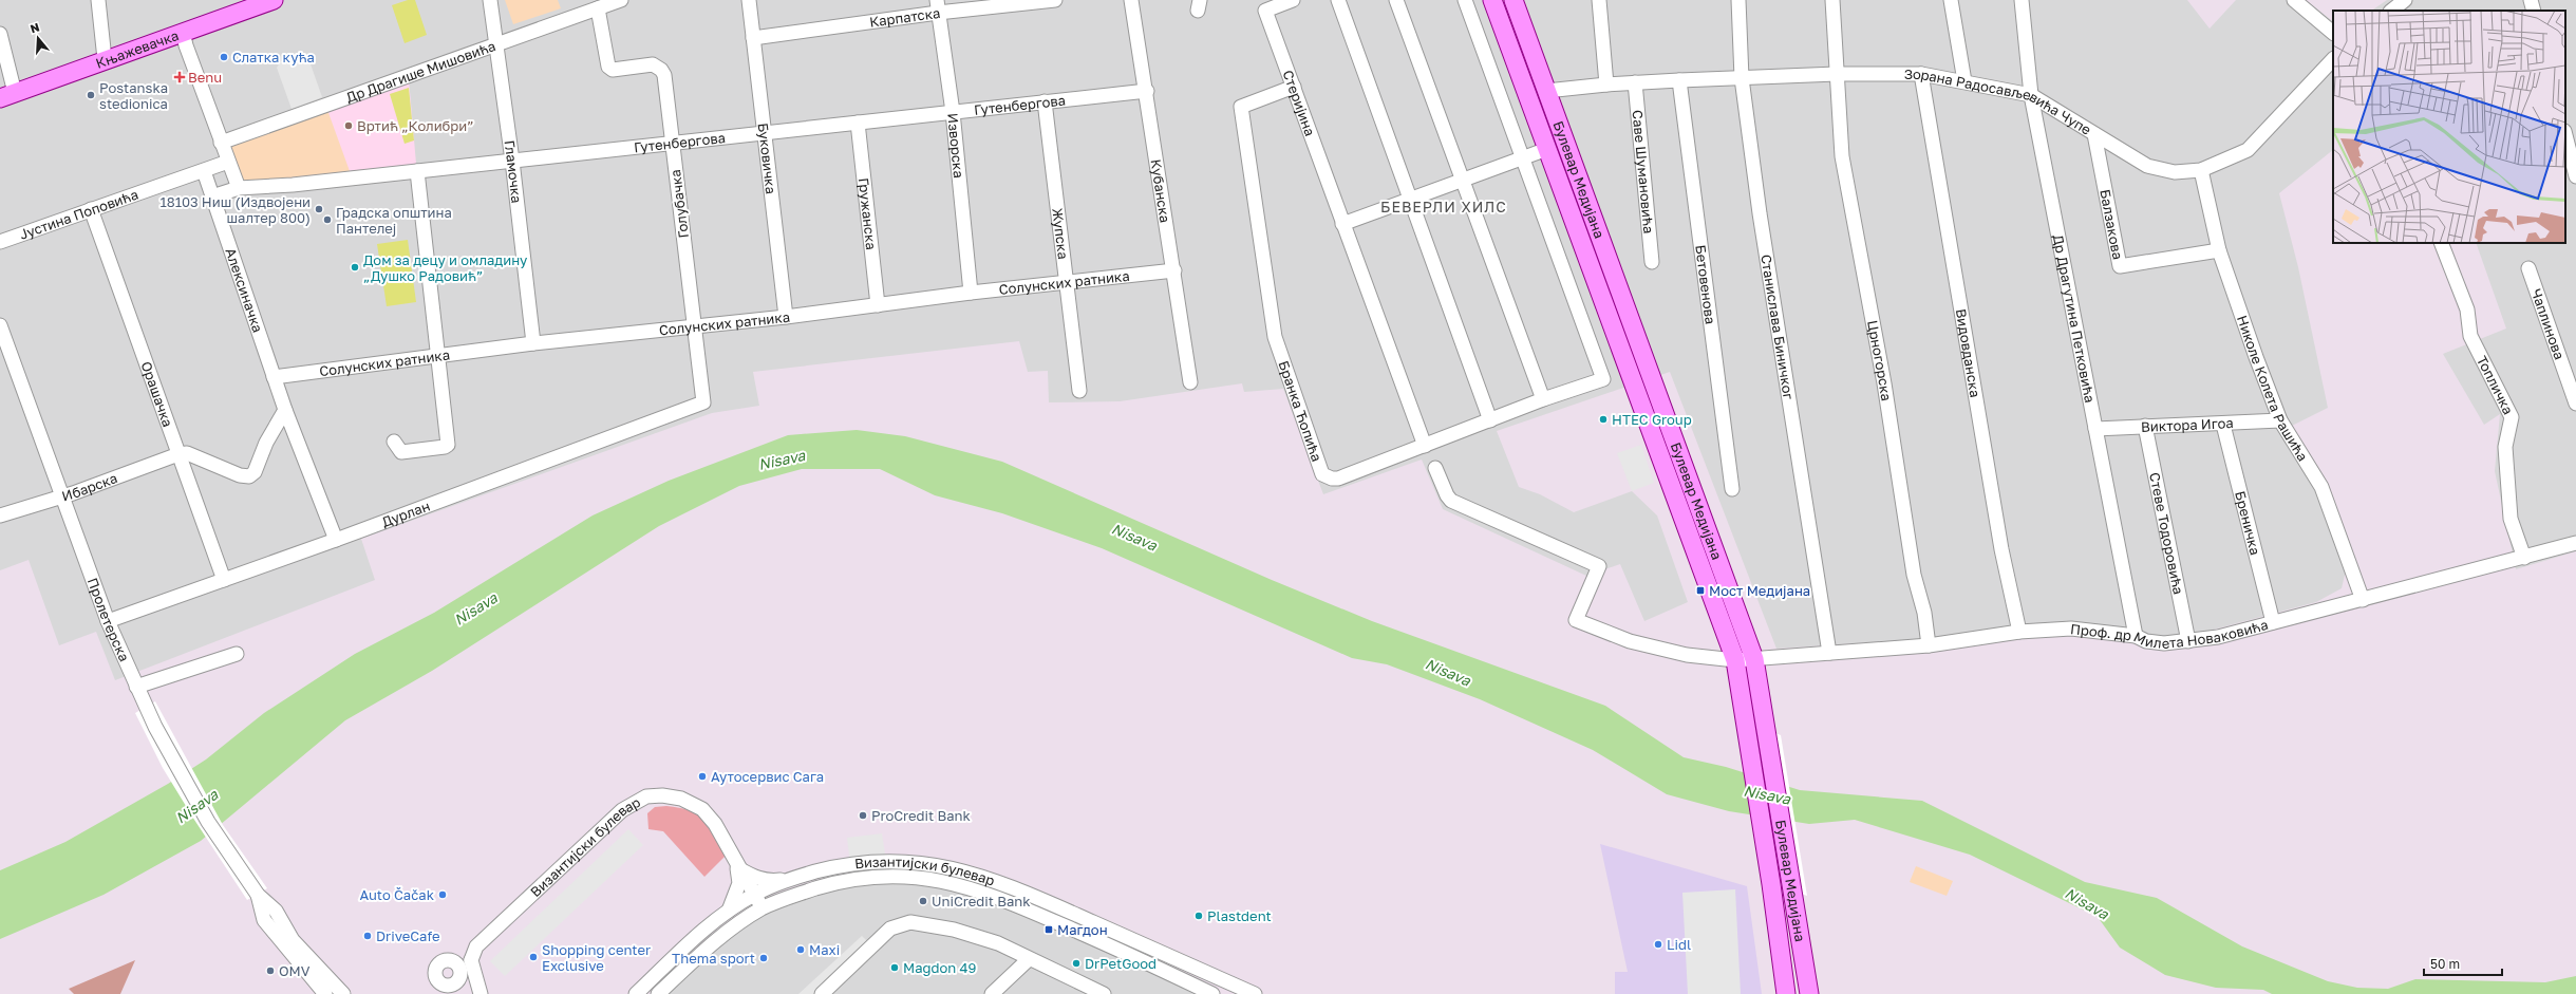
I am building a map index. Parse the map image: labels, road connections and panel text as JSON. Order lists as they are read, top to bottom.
{
  "streets": {
    "main road": ["Књажевачка", "Булевар Медијана"],
    "street": [
      "Карпатска",
      "Др Драгише Мишовића",
      "Стеријина",
      "Гутенбергова",
      "Зорана Радосављевића Чупе",
      "Изворска",
      "Буковичка",
      "Гламочка",
      "Саве Шумановића",
      "Кубанска",
      "Голубачка",
      "Јустина Поповића",
      "Гружанска",
      "Балзакова",
      "Жупска",
      "Солунских ратника",
      "Бетовенова",
      "Алексиначка",
      "Др Драгутина Петковића",
      "Чаплинова",
      "Станислава Биничког",
      "Видовданска",
      "Црногорска",
      "Топличка",
      "Николе Колета Рашића",
      "Орашачка",
      "Бранка Ћопића",
      "Виктора Игоа",
      "Ибарска",
      "Дурлан",
      "Бреничка",
      "Стеве Тодоровића",
      "Пролетерска",
      "Проф. др Милета Новаковића",
      "Византијски булевар"
    ]
  },
  "crossings": [
    ["Карпатска", "Изворска"],
    ["Карпатска", "Буковичка"],
    ["Др Драгише Мишовића", "Гламочка"],
    ["Др Драгише Мишовића", "Голубачка"],
    ["Стеријина", "Бранка Ћопића"],
    ["Гутенбергова", "Изворска"],
    ["Гутенбергова", "Буковичка"],
    ["Гутенбергова", "Гламочка"],
    ["Гутенбергова", "Кубанска"],
    ["Гутенбергова", "Голубачка"],
    ["Гутенбергова", "Гружанска"],
    ["Гутенбергова", "Жупска"],
    ["Гутенбергова", "Алексиначка"],
    ["Зорана Радосављевића Чупе", "Саве Шумановића"],
    ["Зорана Радосављевића Чупе", "Булевар Медијана"],
    ["Зорана Радосављевића Чупе", "Балзакова"],
    ["Зорана Радосављевића Чупе", "Бетовенова"],
    ["Зорана Радосављевића Чупе", "Др Драгутина Петковића"],
    ["Зорана Радосављевића Чупе", "Станислава Биничког"],
    ["Зорана Радосављевића Чупе", "Видовданска"],
    ["Зорана Радосављевића Чупе", "Црногорска"],
    ["Зорана Радосављевића Чупе", "Николе Колета Рашића"],
    ["Изворска", "Солунских ратника"],
    ["Буковичка", "Солунских ратника"],
    ["Гламочка", "Солунских ратника"],
    ["Булевар Медијана", "Проф. др Милета Новаковића"],
    ["Кубанска", "Солунских ратника"],
    ["Голубачка", "Солунских ратника"],
    ["Голубачка", "Дурлан"],
    ["Јустина Поповића", "Алексиначка"],
    ["Јустина Поповића", "Орашачка"],
    ["Гружанска", "Солунских ратника"],
    ["Балзакова", "Николе Колета Рашића"],
    ["Жупска", "Солунских ратника"],
    ["Солунских ратника", "Алексиначка"],
    ["Алексиначка", "Дурлан"],
    ["Др Драгутина Петковића", "Виктора Игоа"],
    ["Др Драгутина Петковића", "Проф. др Милета Новаковића"],
    ["Станислава Биничког", "Проф. др Милета Новаковића"],
    ["Видовданска", "Проф. др Милета Новаковића"],
    ["Црногорска", "Проф. др Милета Новаковића"],
    ["Топличка", "Проф. др Милета Новаковића"],
    ["Николе Колета Рашића", "Виктора Игоа"],
    ["Николе Колета Рашића", "Проф. др Милета Новаковића"],
    ["Орашачка", "Ибарска"],
    ["Орашачка", "Дурлан"],
    ["Виктора Игоа", "Бреничка"],
    ["Виктора Игоа", "Стеве Тодоровића"],
    ["Ибарска", "Пролетерска"],
    ["Дурлан", "Пролетерска"],
    ["Бреничка", "Проф. др Милета Новаковића"],
    ["Стеве Тодоровића", "Проф. др Милета Новаковића"]
  ],
  "districts": ["БЕВЕРЛИ ХИЛС"],
  "water": ["Nisava"],
  "places": {
    "other": [
      "Слатка кућа",
      "Postanska stedionica",
      "Вртић „Колибри”",
      "18103 Ниш (Издвојени шалтер 800)",
      "Градска општина Пантелеј",
      "Дом за децу и омладину „Душко Радовић”",
      "HTEC Group",
      "Аутосервис Сага",
      "ProCredit Bank",
      "Auto Čačak",
      "UniCredit Bank",
      "Plastdent",
      "DriveCafe",
      "Lidl",
      "Maxi",
      "Shopping center Exclusive",
      "Thema sport",
      "DrPetGood",
      "Magdon 49",
      "OMV"
    ],
    "health": ["Benu"],
    "transit": ["Мост Медијана", "Магдон"]
  },
  "scale_bar": "50 m",
  "north": "top"
}
